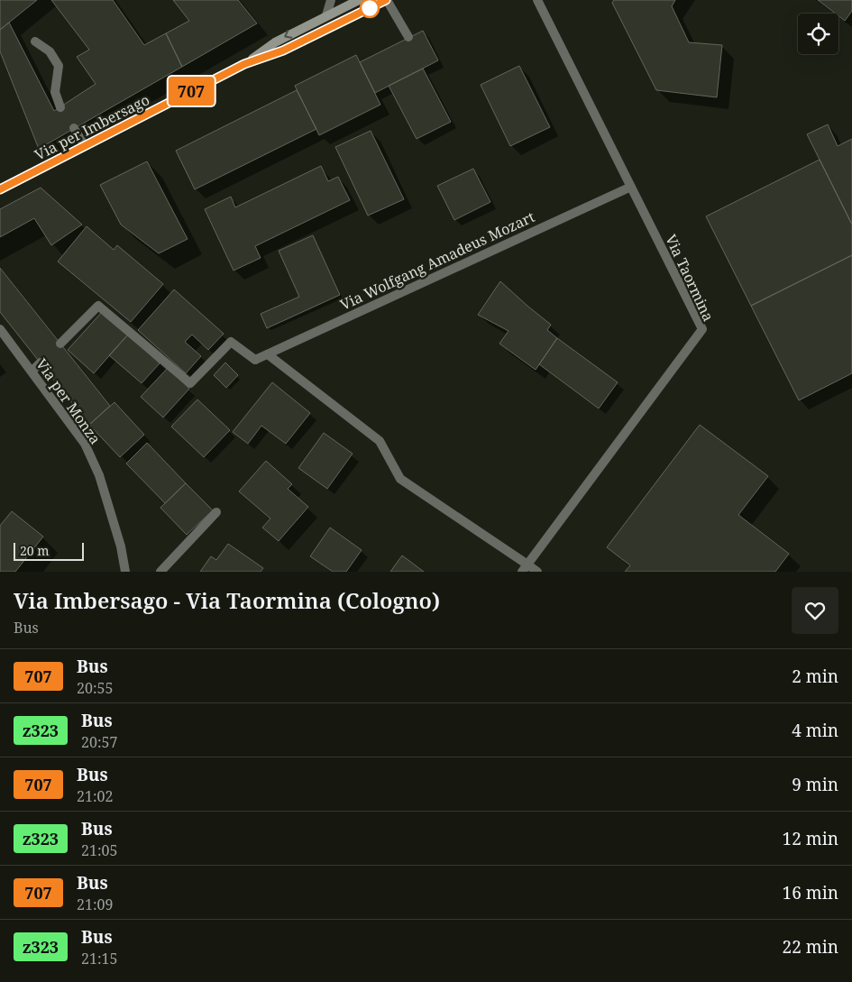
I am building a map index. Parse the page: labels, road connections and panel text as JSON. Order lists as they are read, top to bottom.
{
  "streets": {
    "main road": ["Via per Imbersago"],
    "street": ["Via Wolfgang Amadeus Mozart", "Via Taormina", "Via per Monza"]
  },
  "crossings": [
    ["Via Wolfgang Amadeus Mozart", "Via Taormina"]
  ],
  "lines": ["bus line 707"],
  "scale_bar": "20 m",
  "page": {
    "on_map": "707",
    "scale": "20 m",
    "heading": ["Via Imbersago - Via Taormina (Cologno)", "Bus"],
    "list": [
      {
        "mark": "707",
        "name": "Bus",
        "note": "20:55",
        "value": "2 min"
      },
      {
        "mark": "z323",
        "name": "Bus",
        "note": "20:57",
        "value": "4 min"
      },
      {
        "mark": "707",
        "name": "Bus",
        "note": "21:02",
        "value": "9 min"
      },
      {
        "mark": "z323",
        "name": "Bus",
        "note": "21:05",
        "value": "12 min"
      },
      {
        "mark": "707",
        "name": "Bus",
        "note": "21:09",
        "value": "16 min"
      },
      {
        "mark": "z323",
        "name": "Bus",
        "note": "21:15",
        "value": "22 min"
      }
    ]
  }
}
